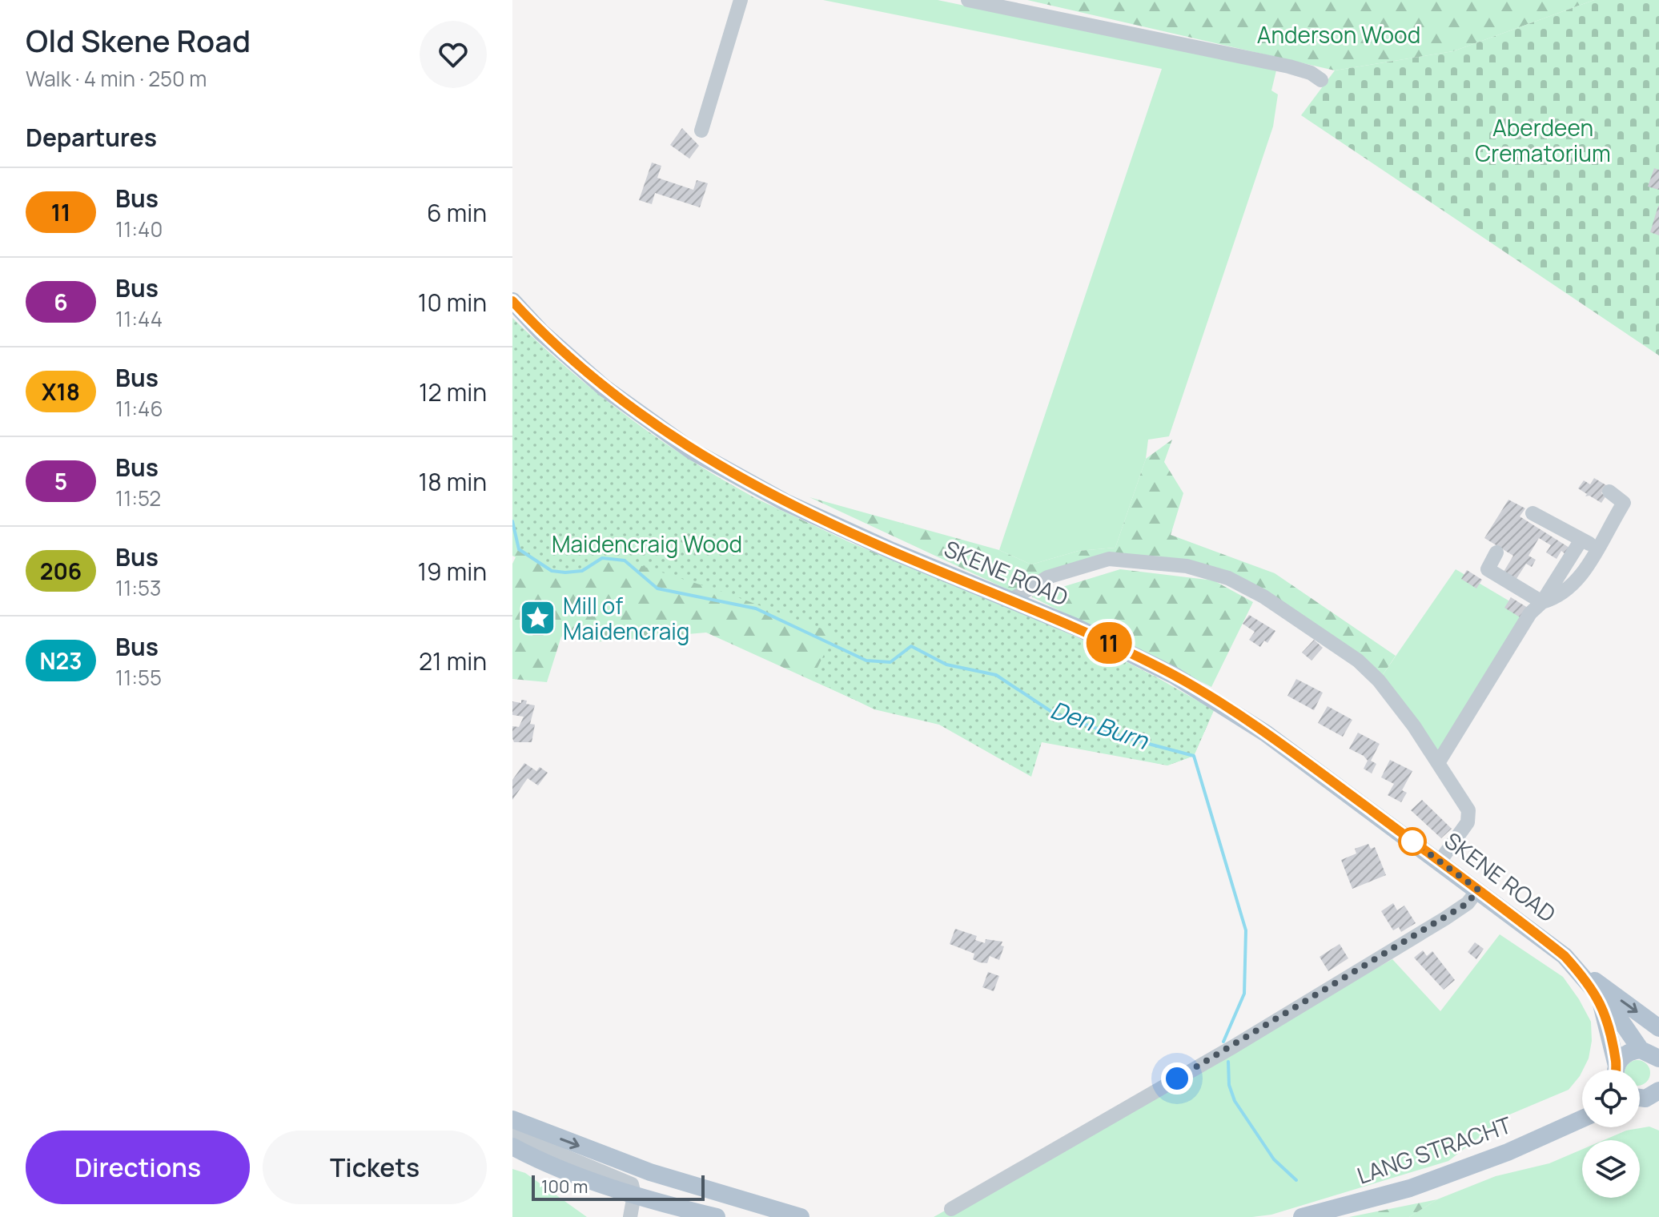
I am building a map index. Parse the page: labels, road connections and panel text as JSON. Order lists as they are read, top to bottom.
{
  "streets": {
    "main road": ["SKENE ROAD", "LANG STRACHT"]
  },
  "water": ["Den Burn"],
  "parks": ["Anderson Wood", "Aberdeen Crematorium", "Maidencraig Wood"],
  "places": {
    "place": ["Mill of Maidencraig"]
  },
  "lines": ["bus line 11"],
  "scale_bar": "100 m",
  "page": {
    "heading": [
      ["Old Skene Road", "Walk · 4 min · 250 m"],
      "Departures"
    ],
    "on_map": "11",
    "list": [
      {
        "mark": "11",
        "name": "Bus",
        "note": "11:40",
        "value": "6 min"
      },
      {
        "mark": "6",
        "name": "Bus",
        "note": "11:44",
        "value": "10 min"
      },
      {
        "mark": "X18",
        "name": "Bus",
        "note": "11:46",
        "value": "12 min"
      },
      {
        "mark": "5",
        "name": "Bus",
        "note": "11:52",
        "value": "18 min"
      },
      {
        "mark": "206",
        "name": "Bus",
        "note": "11:53",
        "value": "19 min"
      },
      {
        "mark": "N23",
        "name": "Bus",
        "note": "11:55",
        "value": "21 min"
      }
    ],
    "buttons": ["Directions", "Tickets"],
    "scale": "100 m"
  }
}
